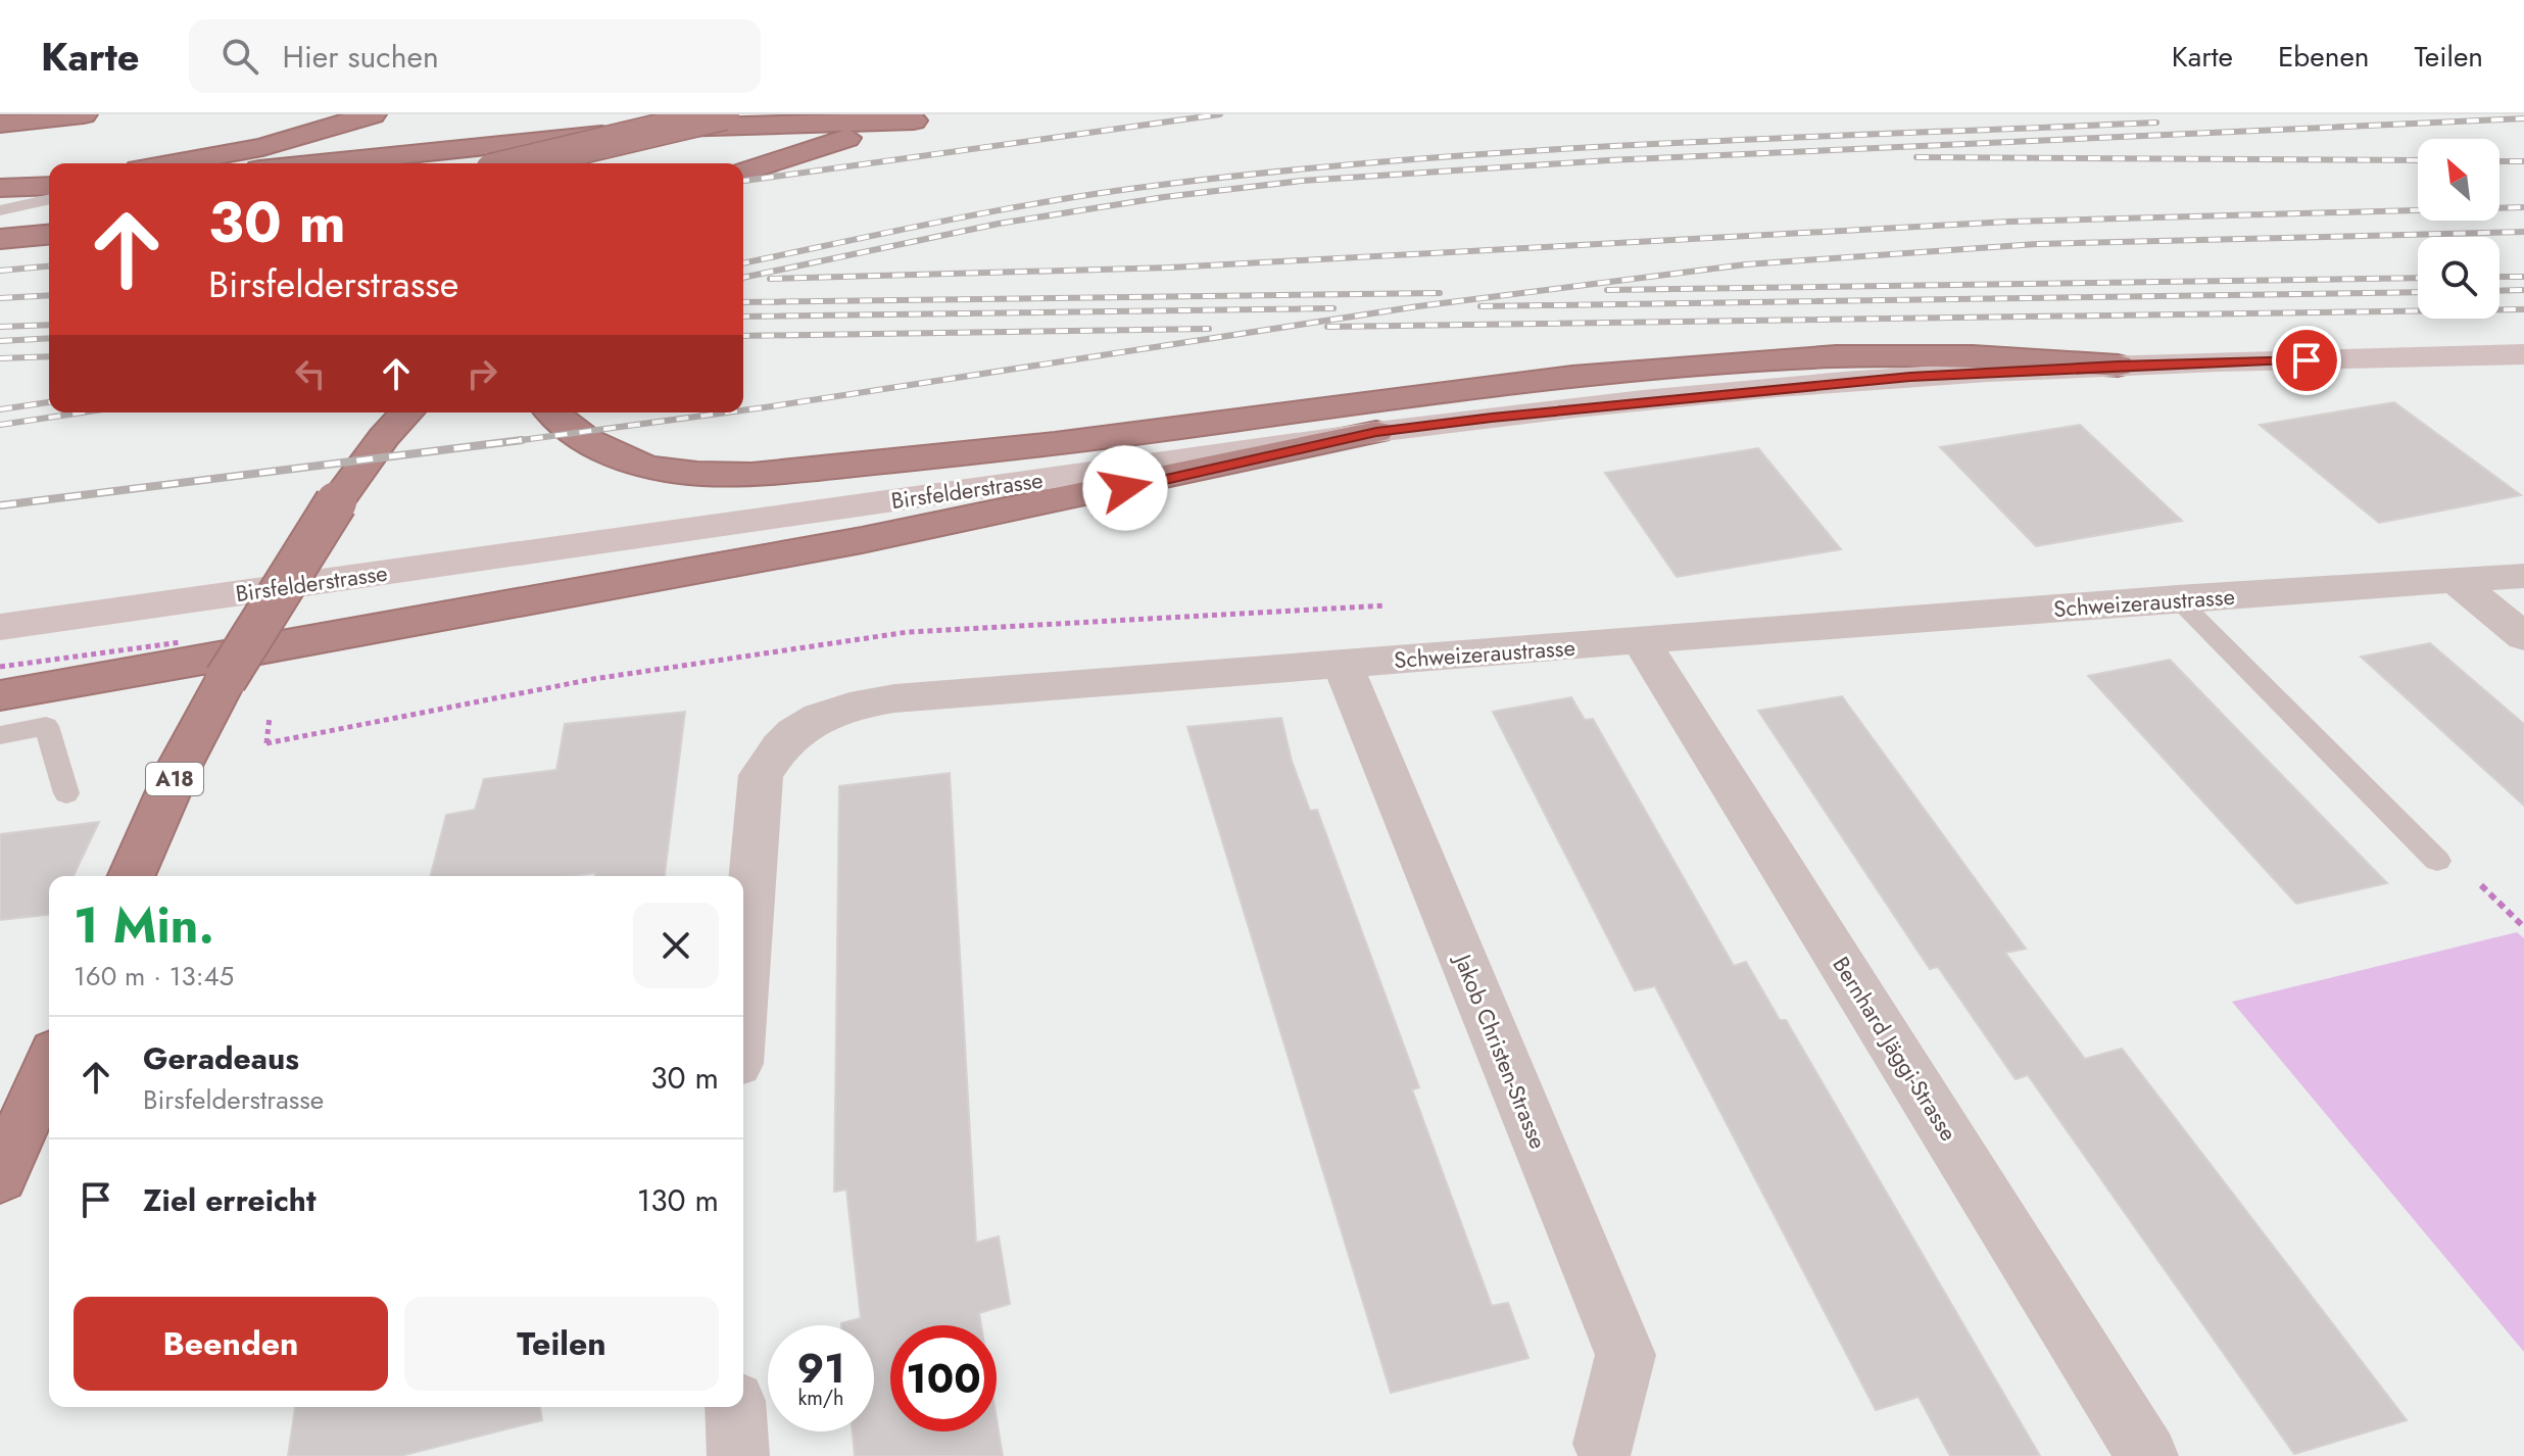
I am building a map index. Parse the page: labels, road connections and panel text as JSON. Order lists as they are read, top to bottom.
{
  "streets": {
    "highway": ["A18"],
    "main road": ["Birsfelderstrasse"],
    "street": ["Schweizeraustrasse", "Bernhard Jäggi-Strasse", "Jakob Christen-Strasse"]
  },
  "crossings": [
    ["Schweizeraustrasse", "Bernhard Jäggi-Strasse"],
    ["Schweizeraustrasse", "Jakob Christen-Strasse"]
  ],
  "north": "top left",
  "page": {
    "header": "Karte",
    "search": "Hier suchen",
    "nav": ["Karte", "Ebenen", "Teilen"],
    "turn": ["30 m", "Birsfelderstrasse"],
    "heading": ["1 Min.", "160 m · 13:45"],
    "list": [
      {
        "name": "Geradeaus",
        "note": "Birsfelderstrasse",
        "value": "30 m"
      },
      {
        "name": "Ziel erreicht",
        "value": "130 m"
      }
    ],
    "buttons": ["Beenden", "Teilen"],
    "speed": "91 km/h",
    "limit": "100"
  }
}
